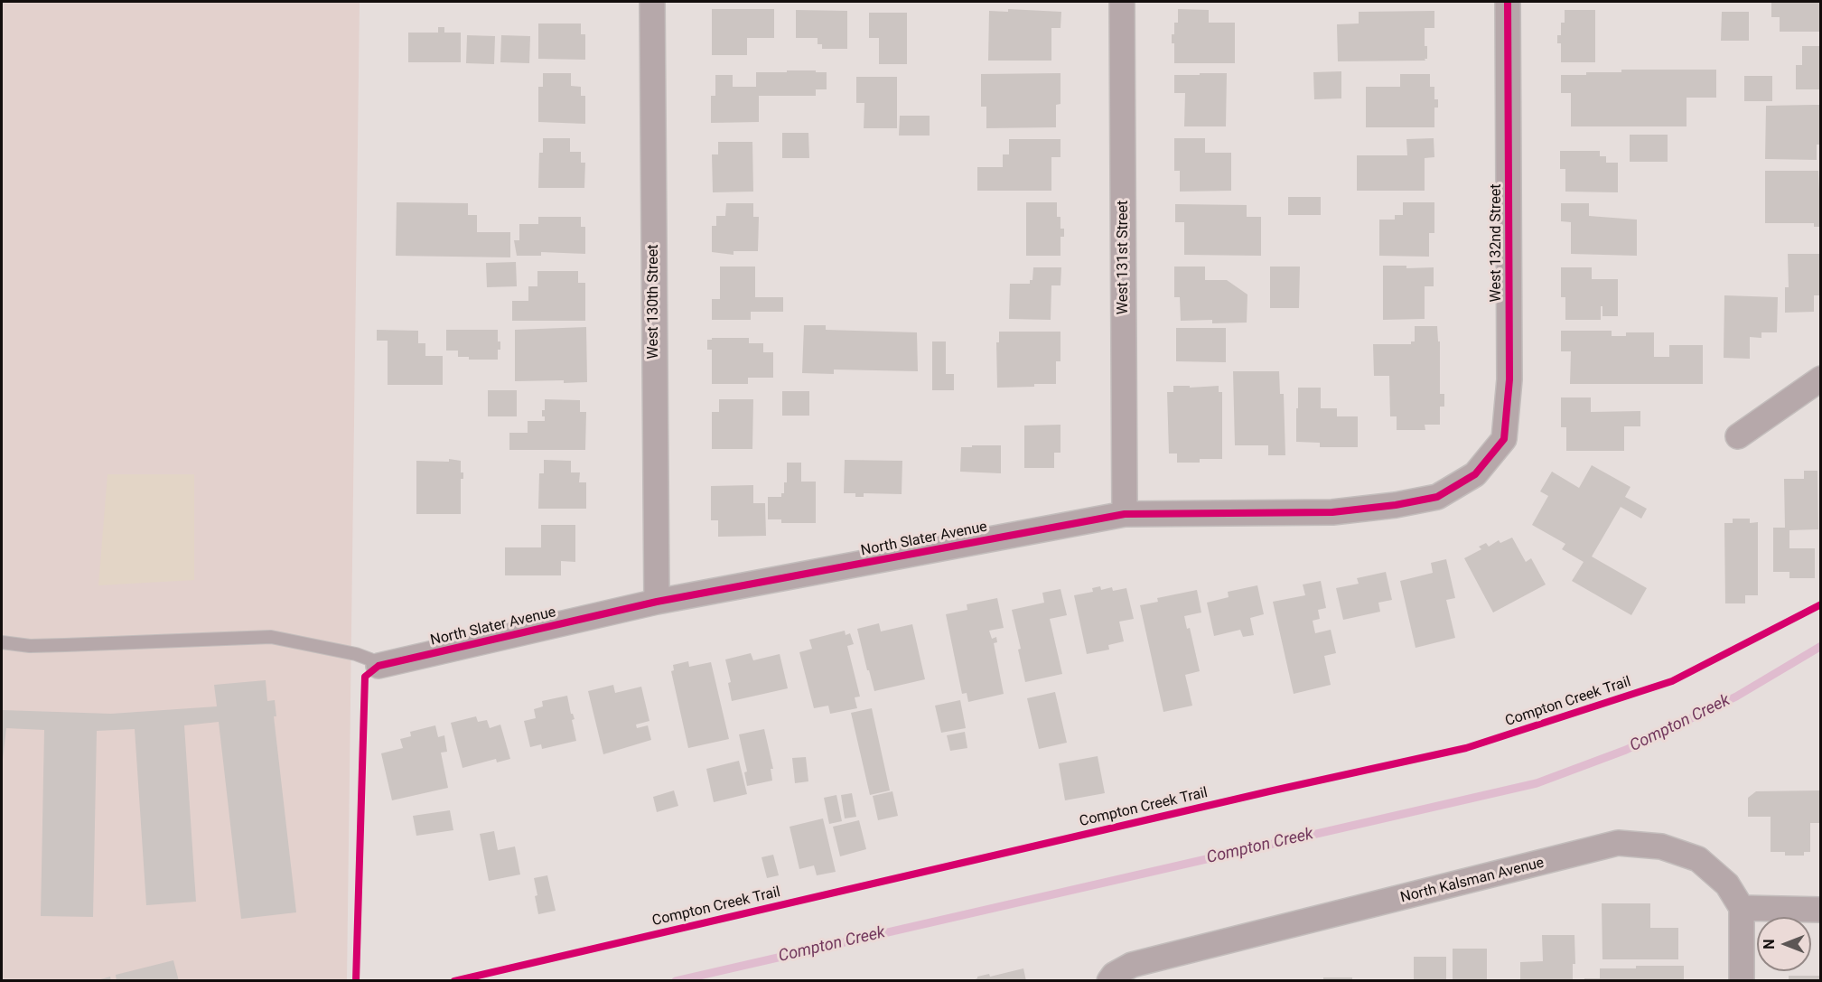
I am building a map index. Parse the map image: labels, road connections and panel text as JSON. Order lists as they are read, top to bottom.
{
  "streets": {
    "street": [
      "West 132nd Street",
      "West 131st Street",
      "West 130th Street",
      "North Slater Avenue",
      "North Kalsman Avenue"
    ],
    "cycle path": ["Compton Creek Trail"]
  },
  "crossings": [
    ["West 132nd Street", "North Slater Avenue"],
    ["West 131st Street", "North Slater Avenue"],
    ["West 130th Street", "North Slater Avenue"]
  ],
  "water": ["Compton Creek"],
  "north": "left"
}
